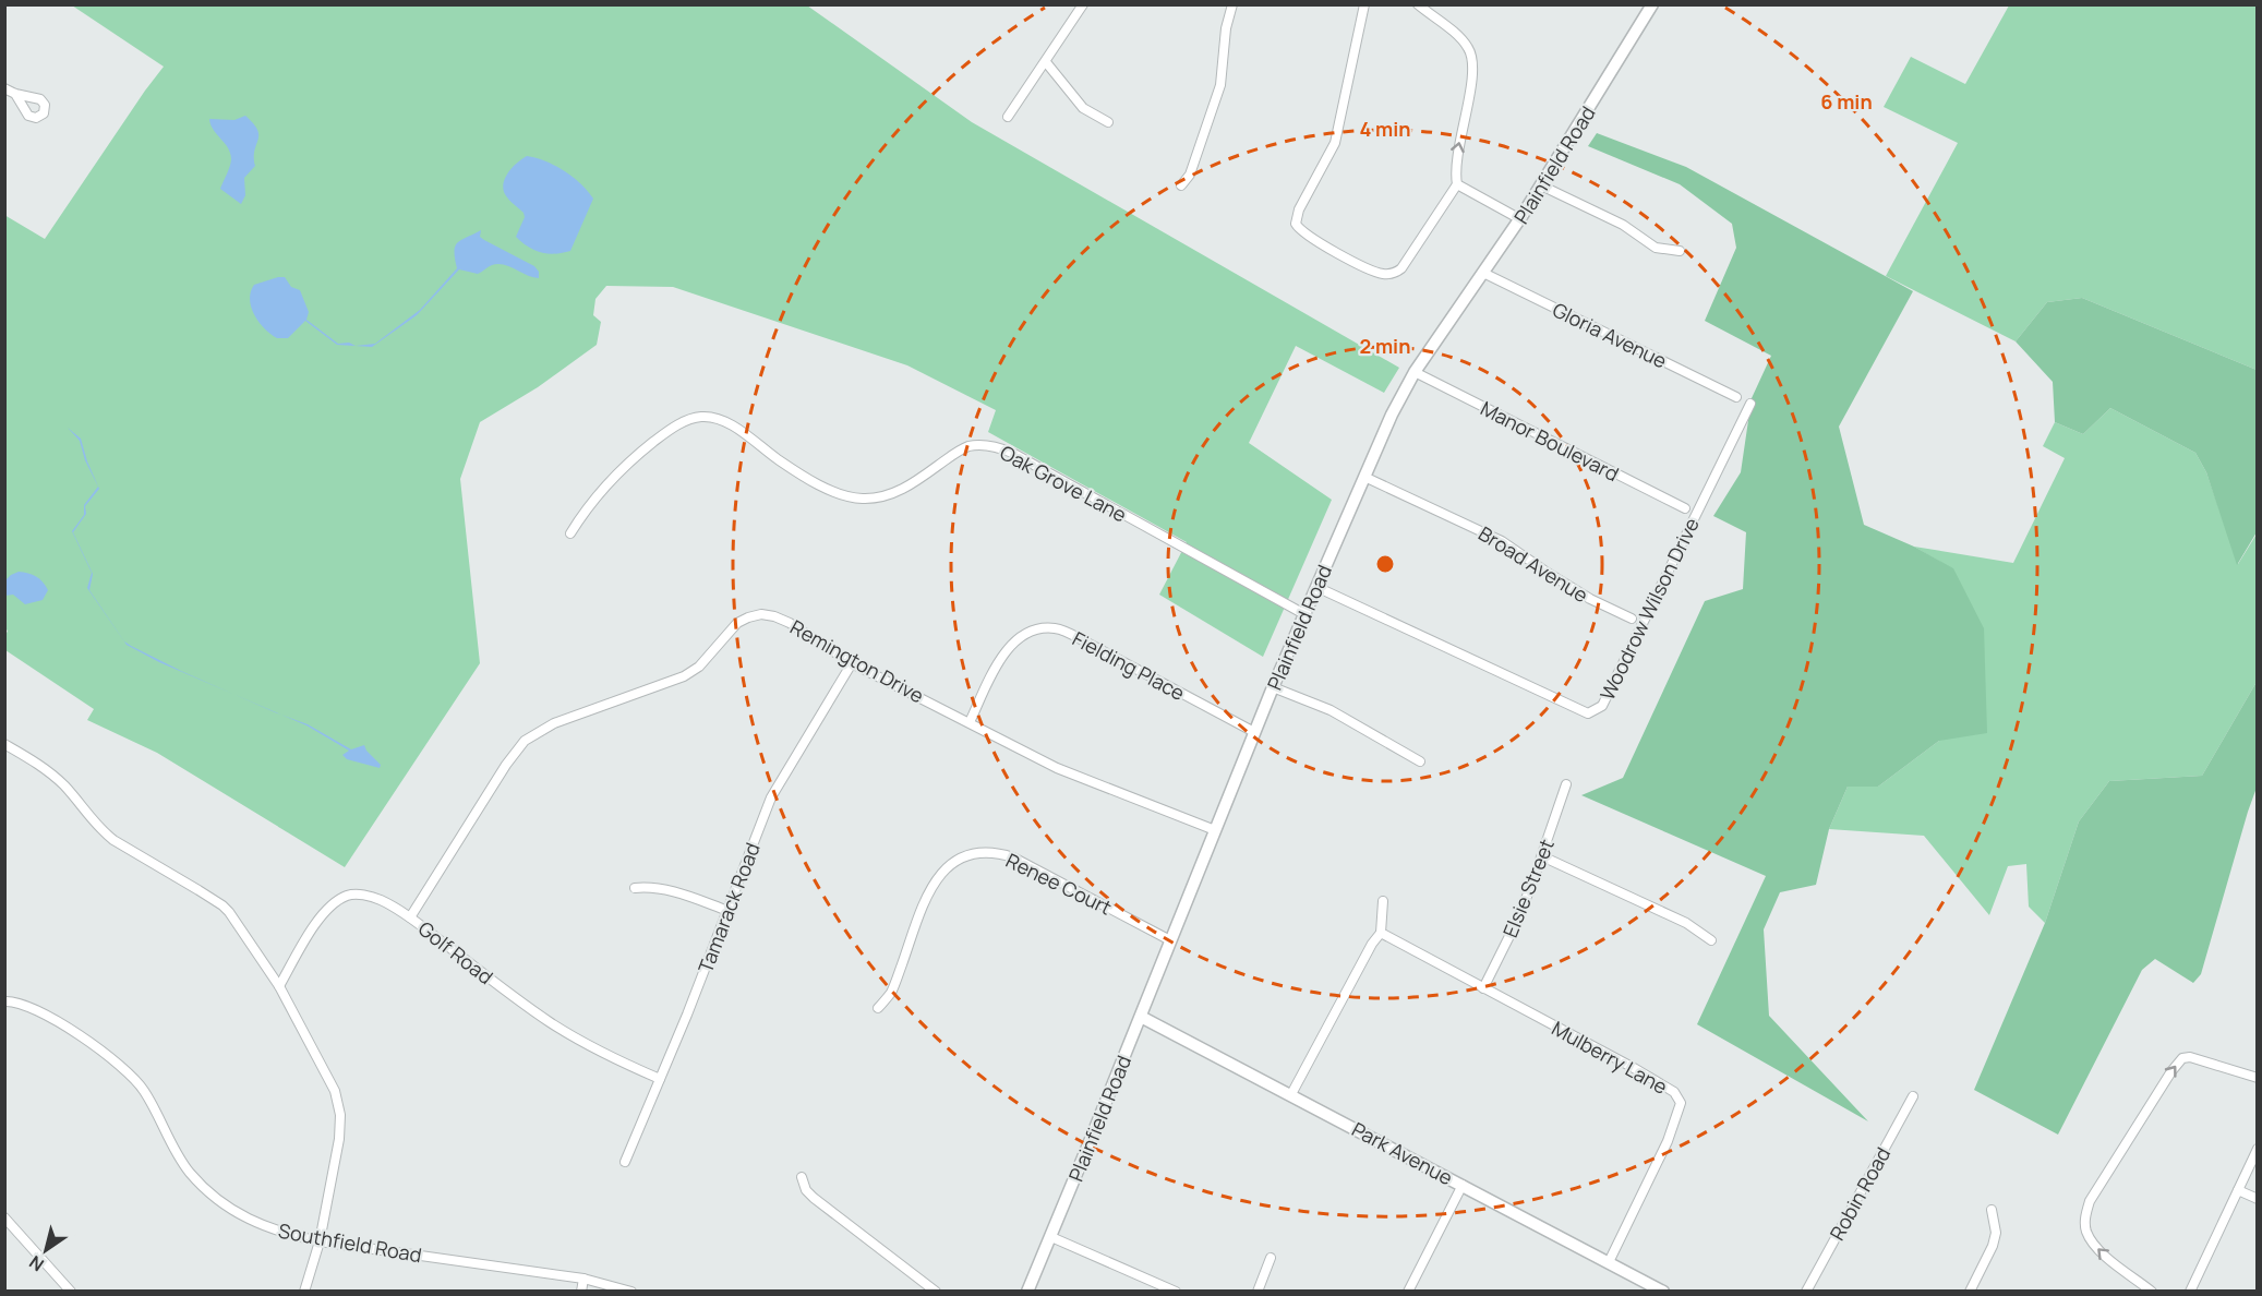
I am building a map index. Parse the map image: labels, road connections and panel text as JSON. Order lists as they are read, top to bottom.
{
  "streets": {
    "street": [
      "Plainfield Road",
      "Gloria Avenue",
      "Manor Boulevard",
      "Oak Grove Lane",
      "Broad Avenue",
      "Woodrow Wilson Drive",
      "Remington Drive",
      "Fielding Place",
      "Renee Court",
      "Elsie Street",
      "Tamarack Road",
      "Golf Road",
      "Mulberry Lane",
      "Park Avenue",
      "Robin Road",
      "Southfield Road"
    ]
  },
  "crossings": [
    ["Plainfield Road", "Gloria Avenue"],
    ["Plainfield Road", "Manor Boulevard"],
    ["Plainfield Road", "Oak Grove Lane"],
    ["Plainfield Road", "Broad Avenue"],
    ["Plainfield Road", "Woodrow Wilson Drive"],
    ["Plainfield Road", "Remington Drive"],
    ["Plainfield Road", "Fielding Place"],
    ["Plainfield Road", "Renee Court"],
    ["Plainfield Road", "Park Avenue"],
    ["Remington Drive", "Fielding Place"],
    ["Remington Drive", "Tamarack Road"],
    ["Remington Drive", "Golf Road"],
    ["Elsie Street", "Mulberry Lane"],
    ["Tamarack Road", "Golf Road"],
    ["Mulberry Lane", "Park Avenue"]
  ],
  "north": "bottom left",
  "rings": ["6 min", "4 min", "2 min"]
}
